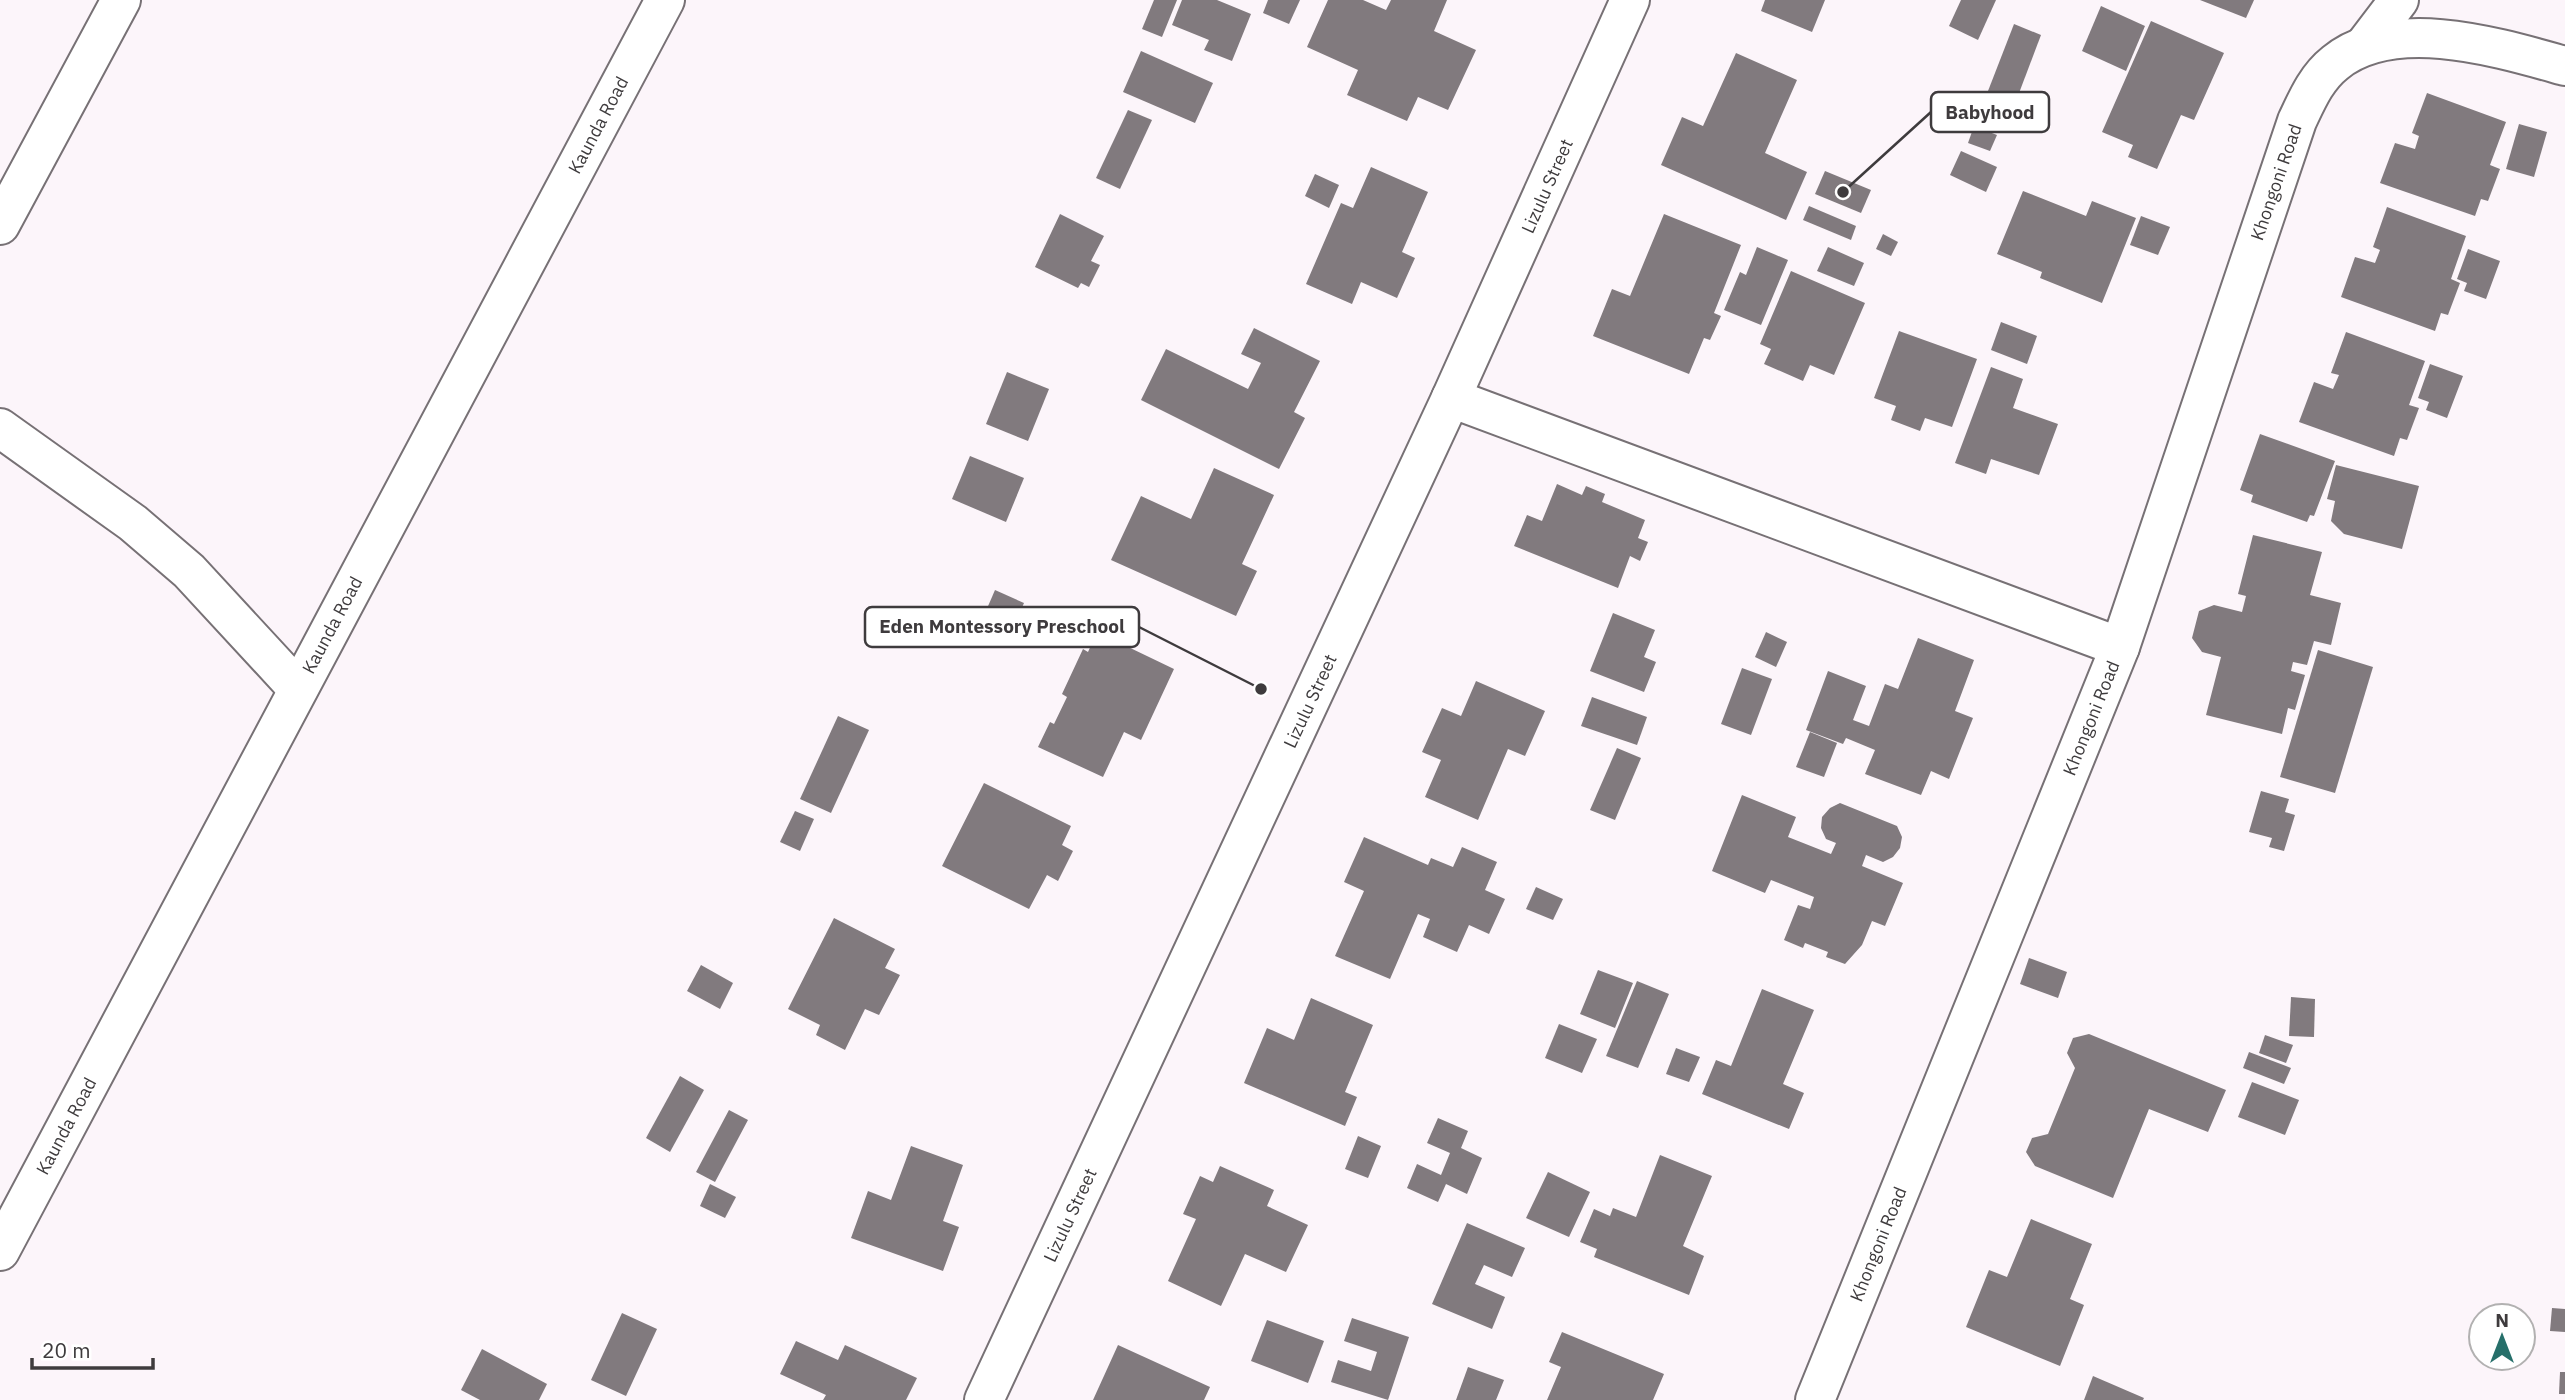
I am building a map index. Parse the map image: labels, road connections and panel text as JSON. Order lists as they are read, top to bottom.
{
  "streets": {
    "street": ["Kaunda Road", "Khongoni Road", "Lizulu Street"]
  },
  "places": ["Babyhood", "Eden Montessory Preschool"],
  "scale_bar": "20 m",
  "north": "top"
}
